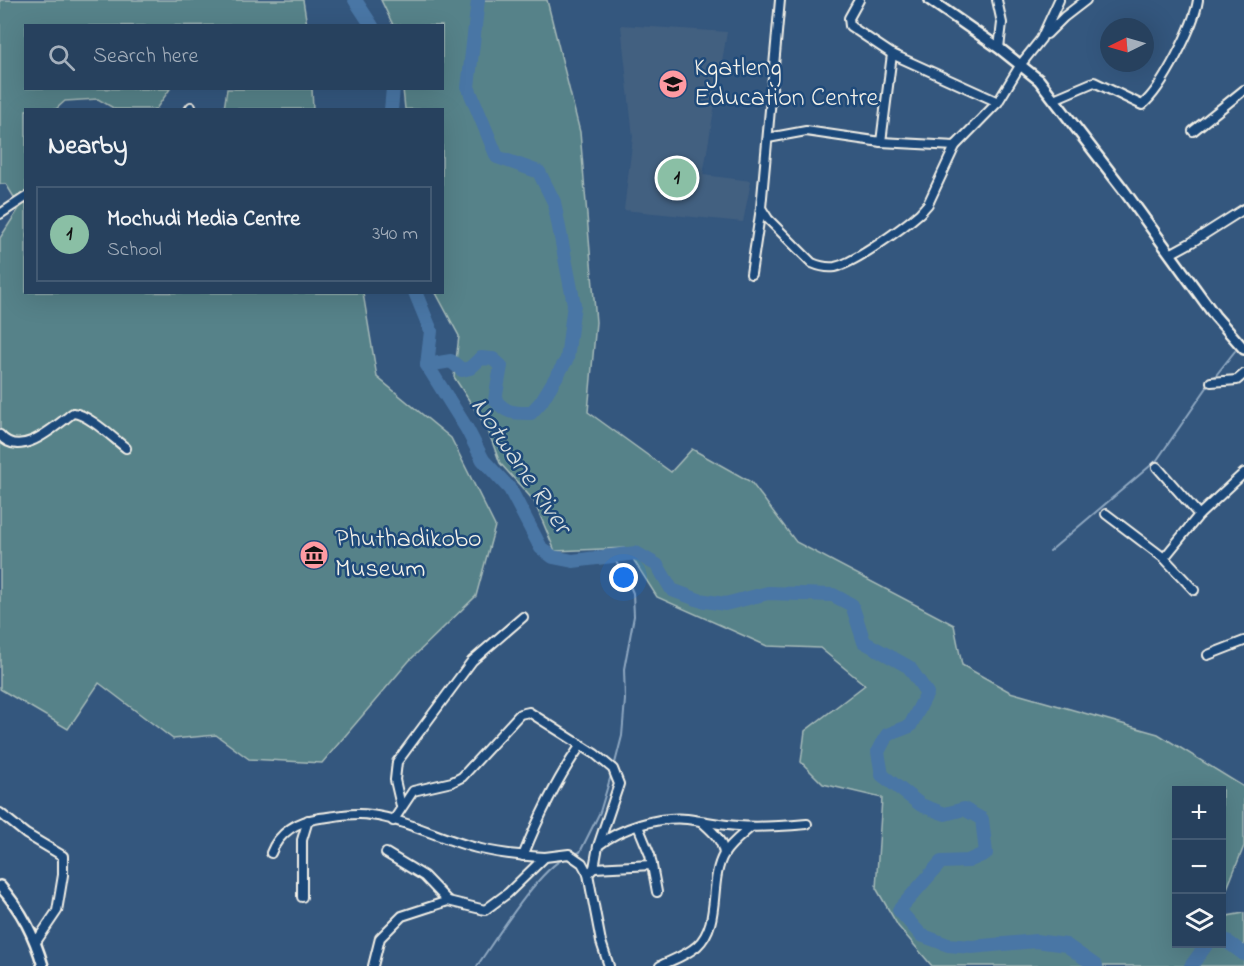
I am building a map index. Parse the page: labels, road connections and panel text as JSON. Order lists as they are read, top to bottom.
{
  "water": ["Notwane River"],
  "places": {
    "school or university": ["Kgatleng Education Centre"],
    "museum": ["Phuthadikobo Museum"]
  },
  "north": "left",
  "page": {
    "search": "Search here",
    "heading": "Nearby",
    "pins": "1",
    "list": [
      {
        "mark": "1",
        "name": "Mochudi Media Centre",
        "note": "School",
        "value": "340 m"
      }
    ],
    "map_buttons": ["+", "−"]
  }
}
